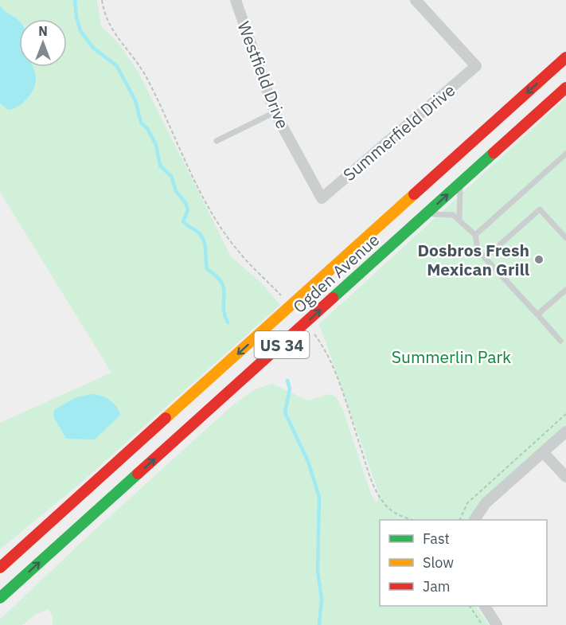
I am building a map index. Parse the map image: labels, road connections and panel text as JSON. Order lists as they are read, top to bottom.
{
  "streets": {
    "main road": ["Ogden Avenue", "US 34"],
    "street": ["Westfield Drive", "Summerfield Drive"]
  },
  "crossings": [
    ["Westfield Drive", "Summerfield Drive"]
  ],
  "parks": ["Summerlin Park"],
  "places": ["Dosbros Fresh Mexican Grill"],
  "legend": ["Fast", "Slow", "Jam"],
  "north": "top"
}
